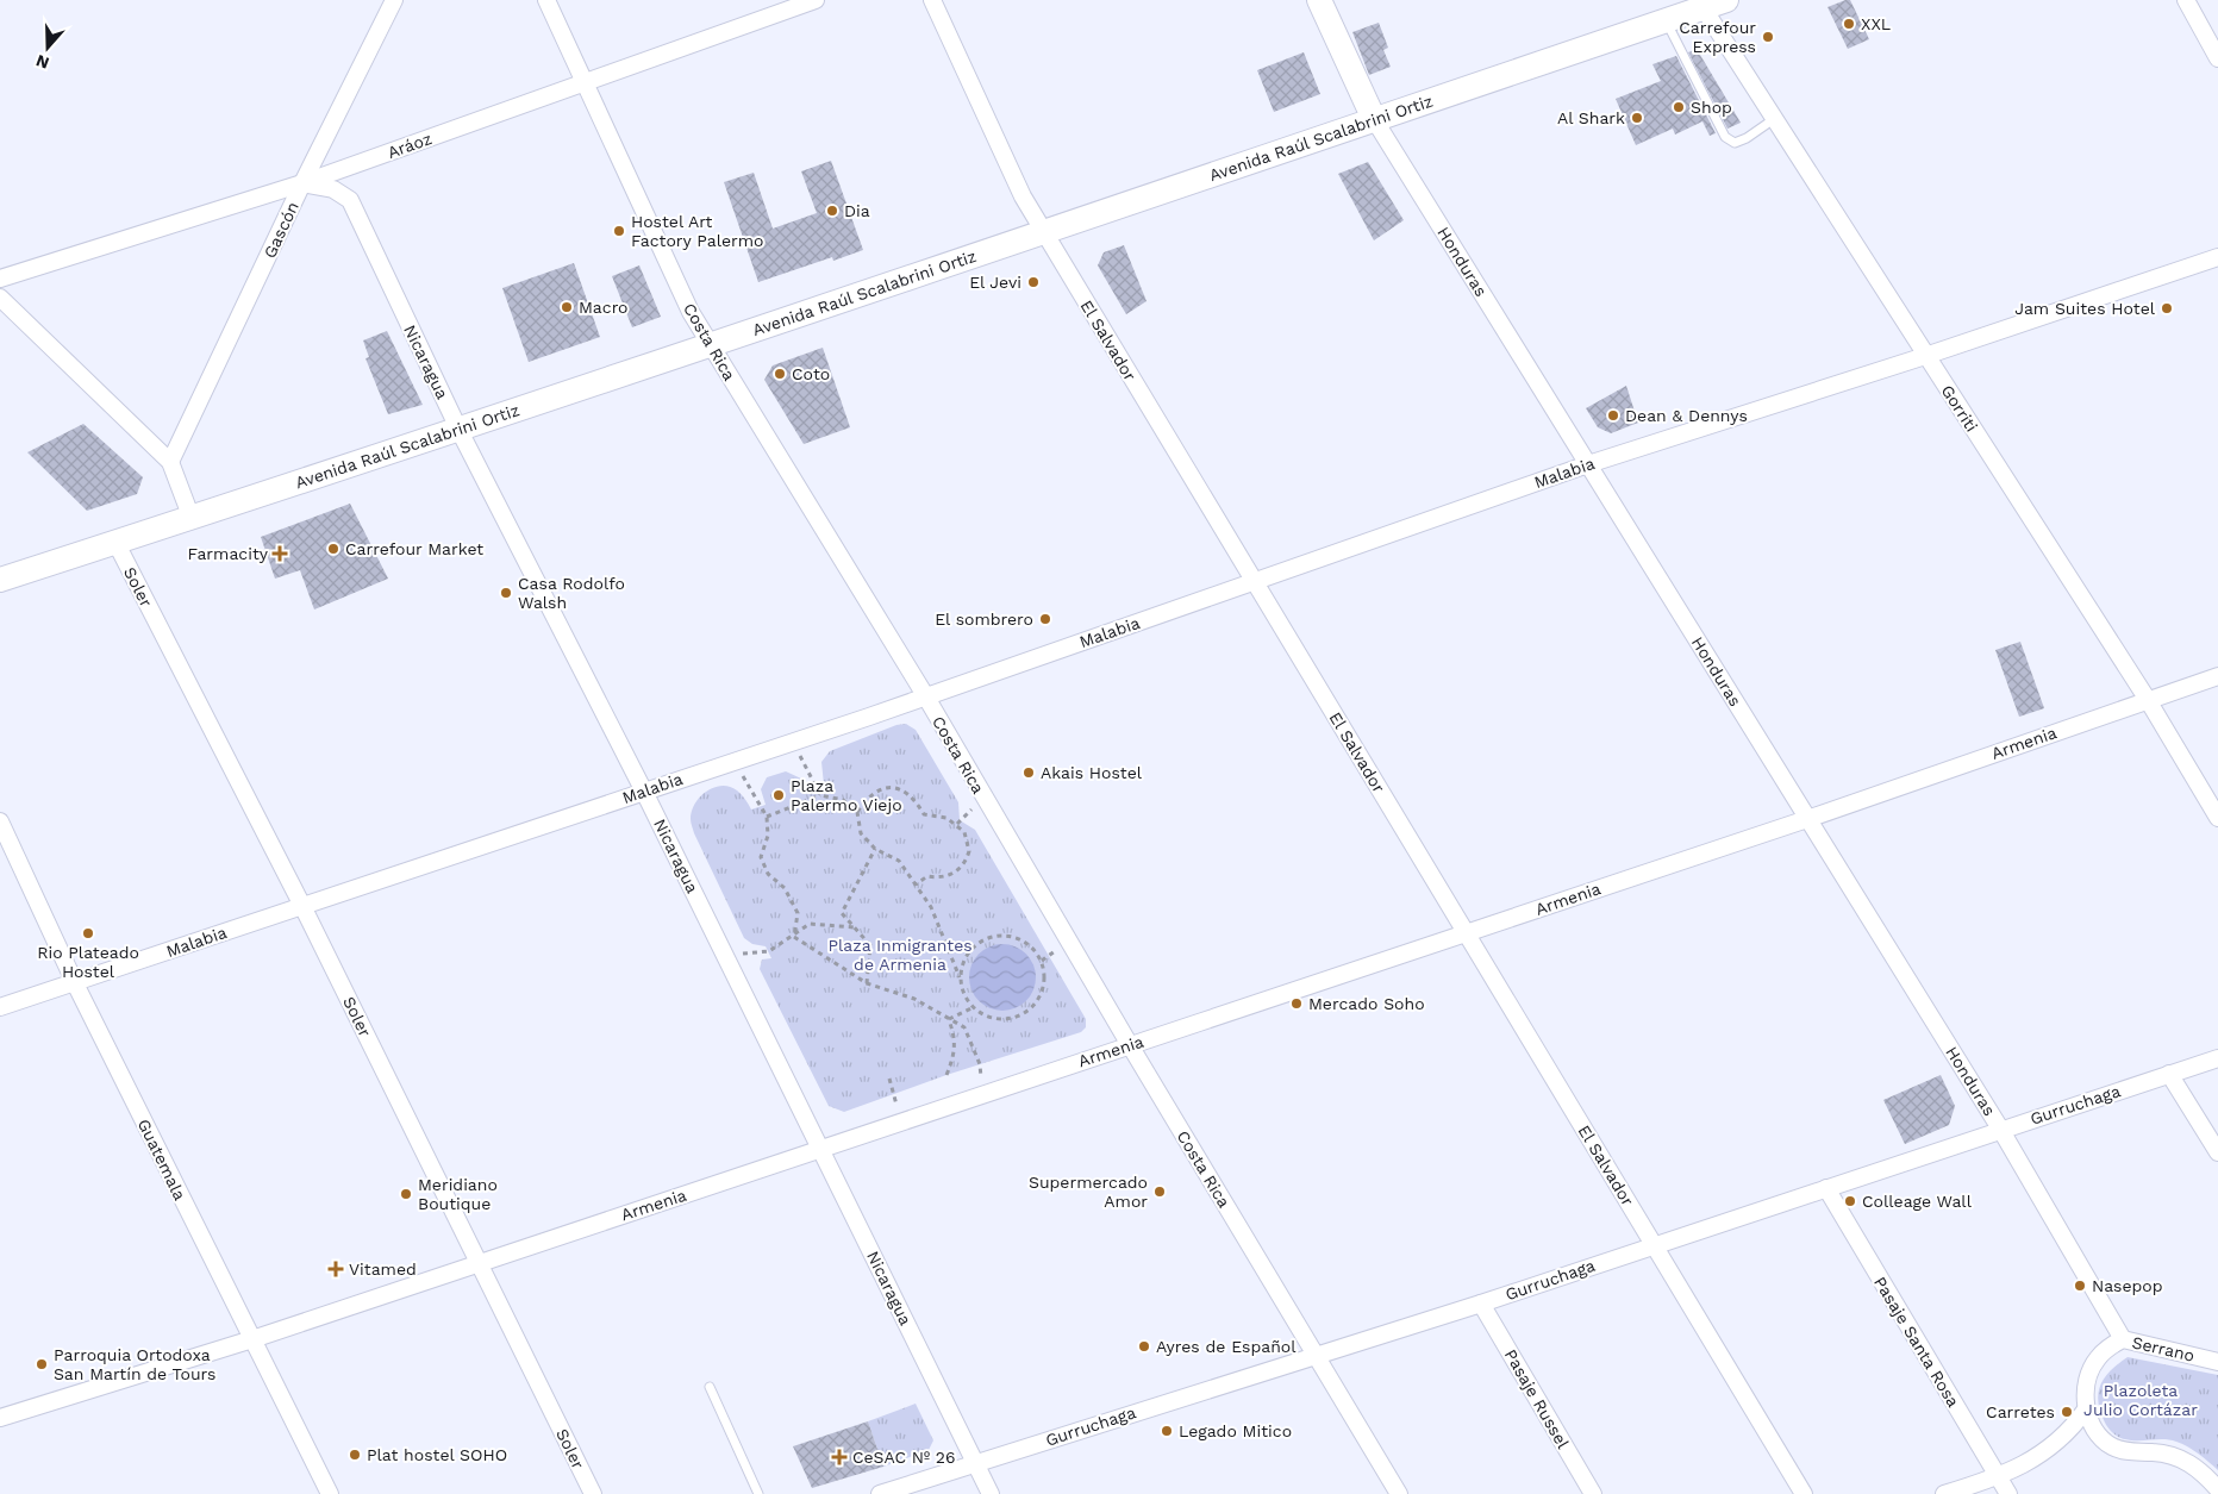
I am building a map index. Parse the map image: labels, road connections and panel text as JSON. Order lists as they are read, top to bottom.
{
  "streets": {
    "main road": ["Avenida Raúl Scalabrini Ortiz", "Honduras"],
    "street": [
      "Aráoz",
      "Gascón",
      "El Salvador",
      "Costa Rica",
      "Nicaragua",
      "Gorriti",
      "Malabia",
      "Soler",
      "Armenia",
      "Gurruchaga",
      "Guatemala",
      "Pasaje Santa Rosa",
      "Serrano",
      "Pasaje Russel"
    ]
  },
  "crossings": [
    ["Avenida Raúl Scalabrini Ortiz", "Honduras"],
    ["Avenida Raúl Scalabrini Ortiz", "El Salvador"],
    ["Avenida Raúl Scalabrini Ortiz", "Costa Rica"],
    ["Avenida Raúl Scalabrini Ortiz", "Nicaragua"],
    ["Avenida Raúl Scalabrini Ortiz", "Gorriti"],
    ["Avenida Raúl Scalabrini Ortiz", "Soler"],
    ["Aráoz", "Gascón"],
    ["Aráoz", "Costa Rica"],
    ["Aráoz", "Nicaragua"],
    ["Gascón", "Nicaragua"],
    ["Honduras", "Malabia"],
    ["Honduras", "Armenia"],
    ["Honduras", "Gurruchaga"],
    ["Honduras", "Serrano"],
    ["El Salvador", "Malabia"],
    ["El Salvador", "Armenia"],
    ["El Salvador", "Gurruchaga"],
    ["Costa Rica", "Malabia"],
    ["Costa Rica", "Armenia"],
    ["Costa Rica", "Gurruchaga"],
    ["Nicaragua", "Malabia"],
    ["Nicaragua", "Armenia"],
    ["Nicaragua", "Gurruchaga"],
    ["Gorriti", "Malabia"],
    ["Gorriti", "Armenia"],
    ["Malabia", "Soler"],
    ["Malabia", "Guatemala"],
    ["Soler", "Armenia"],
    ["Armenia", "Guatemala"],
    ["Gurruchaga", "Pasaje Santa Rosa"],
    ["Gurruchaga", "Pasaje Russel"]
  ],
  "parks": ["Plaza Inmigrantes de Armenia", "Plazoleta Julio Cortázar"],
  "places": {
    "other": [
      "XXL",
      "Carrefour Express",
      "Shop",
      "Al Shark",
      "Dia",
      "Hostel Art Factory Palermo",
      "El Jevi",
      "Macro",
      "Jam Suites Hotel",
      "Coto",
      "Dean & Dennys",
      "Carrefour Market",
      "Casa Rodolfo Walsh",
      "El sombrero",
      "Akais Hostel",
      "Plaza Palermo Viejo",
      "Rio Plateado Hostel",
      "Mercado Soho",
      "Supermercado Amor",
      "Meridiano Boutique",
      "Colleage Wall",
      "Nasepop",
      "Ayres de Español",
      "Parroquia Ortodoxa San Martín de Tours",
      "Carretes",
      "Legado Mitico",
      "Plat hostel SOHO"
    ],
    "health": ["Farmacity", "Vitamed", "CeSAC Nº 26"]
  },
  "north": "bottom"
}
